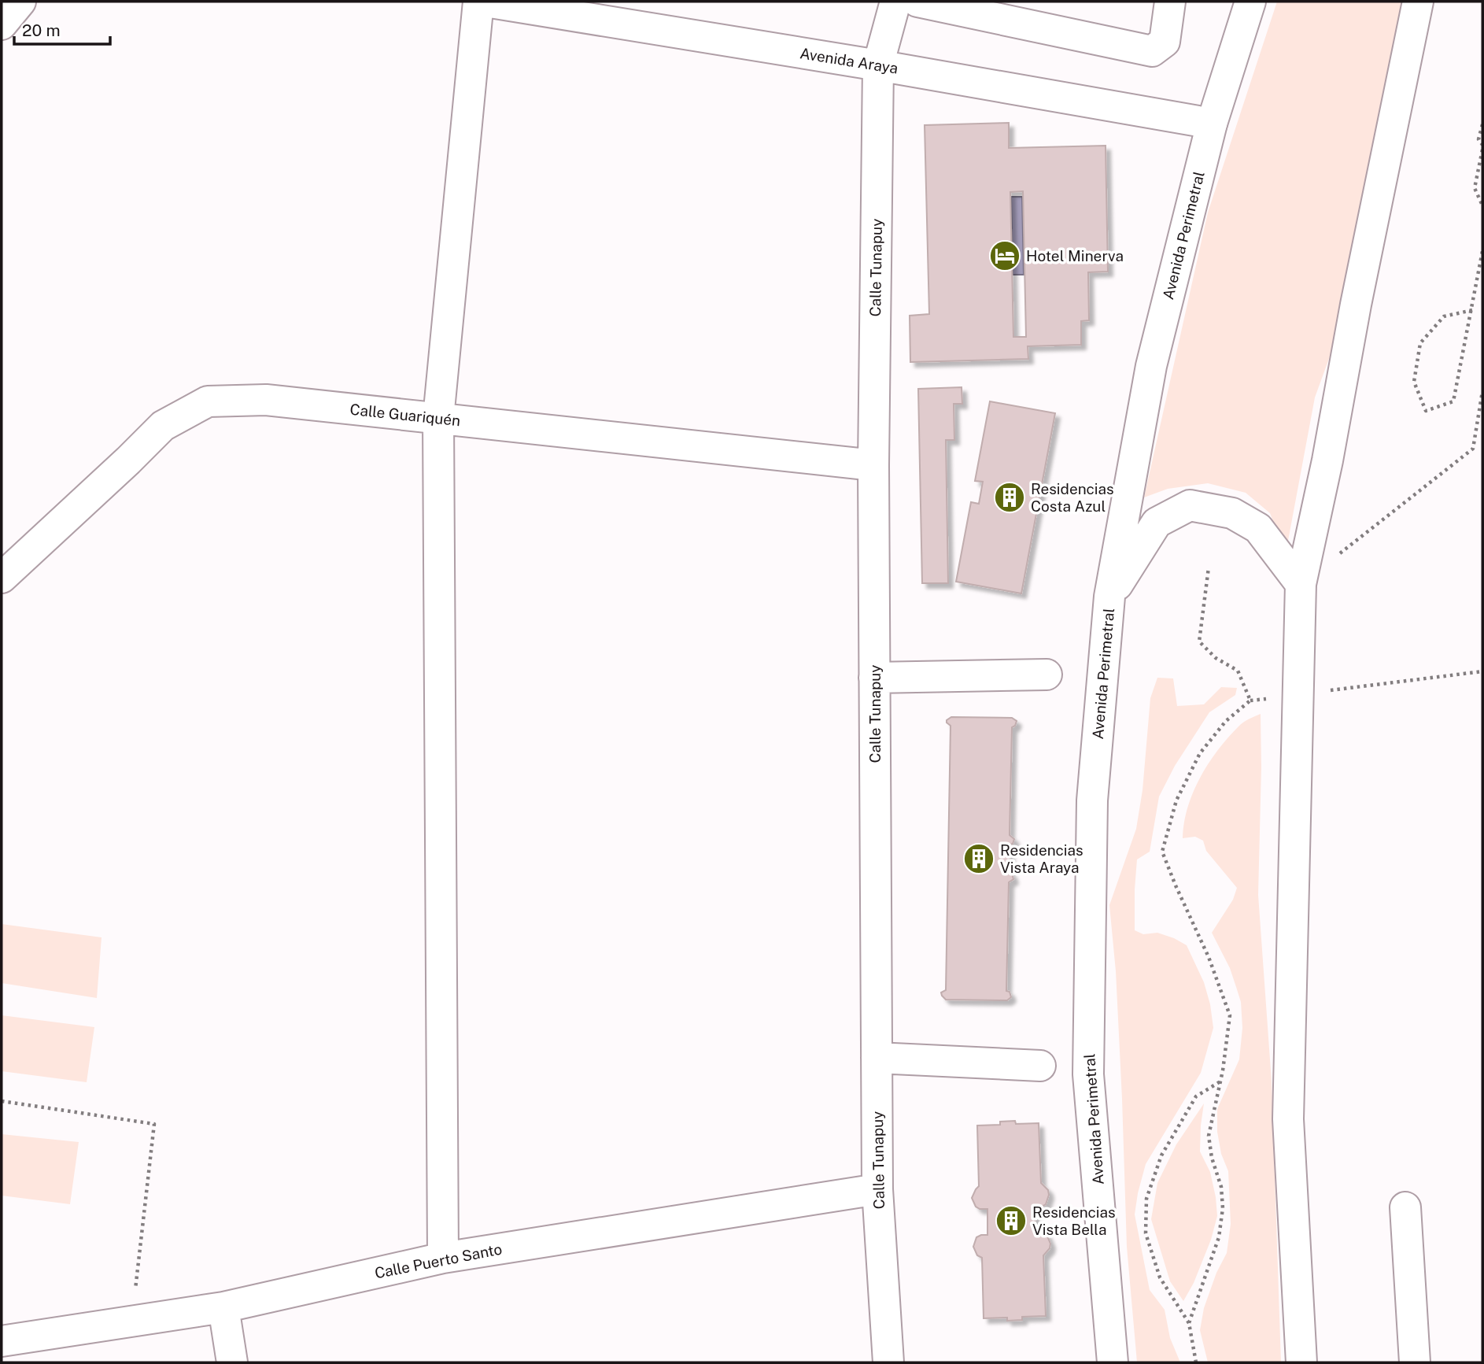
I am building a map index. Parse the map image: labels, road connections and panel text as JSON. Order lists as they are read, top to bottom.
{
  "streets": {
    "street": [
      "Avenida Araya",
      "Avenida Perimetral",
      "Calle Tunapuy",
      "Calle Guariquén",
      "Calle Puerto Santo"
    ]
  },
  "crossings": [
    ["Avenida Araya", "Avenida Perimetral"],
    ["Avenida Araya", "Calle Tunapuy"],
    ["Calle Tunapuy", "Calle Guariquén"],
    ["Calle Tunapuy", "Calle Puerto Santo"]
  ],
  "places": {
    "hotel": ["Hotel Minerva"],
    "building": ["Residencias Costa Azul", "Residencias Vista Araya", "Residencias Vista Bella"]
  },
  "scale_bar": "20 m"
}
